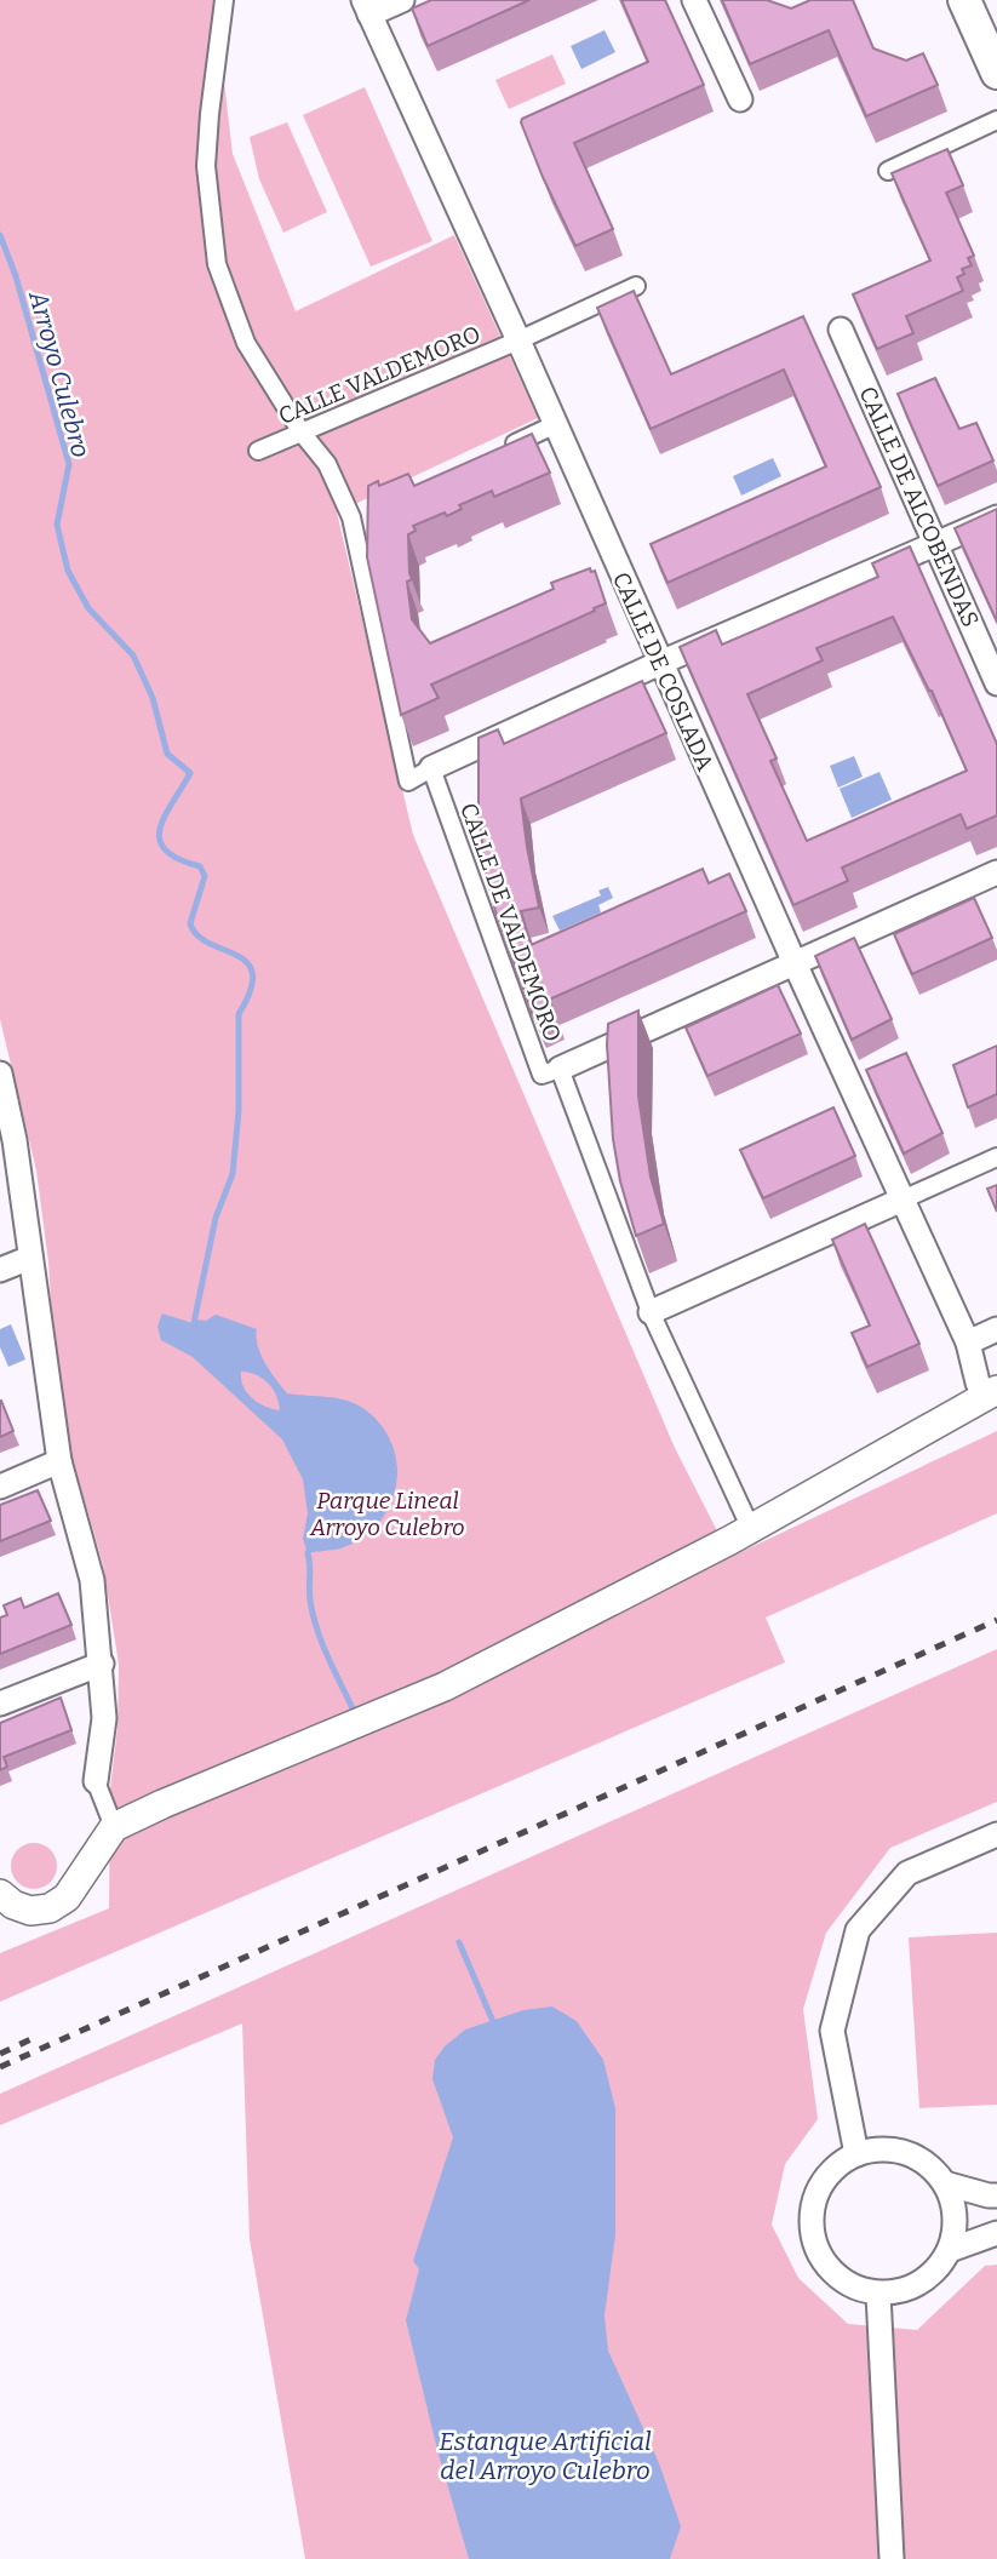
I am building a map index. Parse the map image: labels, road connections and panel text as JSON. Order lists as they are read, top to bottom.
{
  "streets": {
    "street": [
      "CALLE VALDEMORO",
      "CALLE DE ALCOBENDAS",
      "CALLE DE COSLADA",
      "CALLE DE VALDEMORO"
    ]
  },
  "crossings": [
    ["CALLE VALDEMORO", "CALLE DE COSLADA"]
  ],
  "water": ["Arroyo Culebro", "Estanque Artificial del Arroyo Culebro"],
  "parks": ["Parque Lineal Arroyo Culebro"]
}
